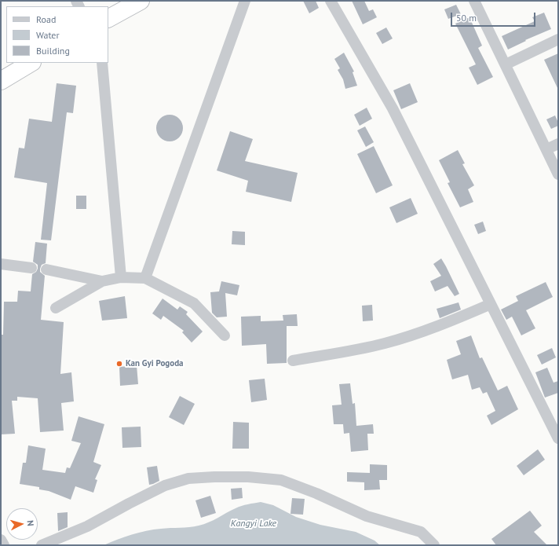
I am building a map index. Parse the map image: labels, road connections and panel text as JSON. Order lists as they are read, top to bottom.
{
  "water": ["Kangyi Lake"],
  "places": ["Kan Gyi Pogoda"],
  "legend": ["Road", "Water", "Building"],
  "scale_bar": "50 m",
  "north": "right"
}
